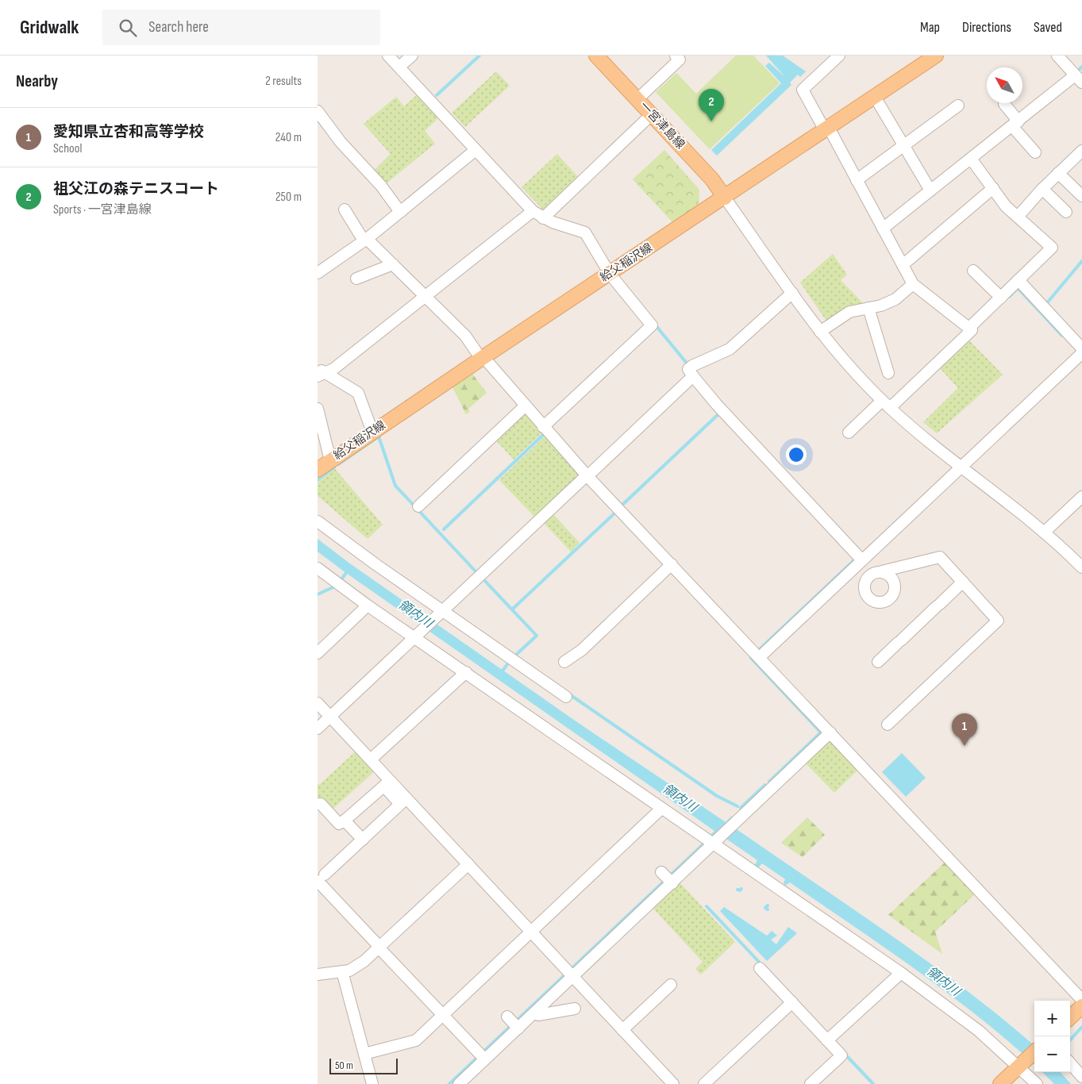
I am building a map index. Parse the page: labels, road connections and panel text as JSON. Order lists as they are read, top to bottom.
{
  "streets": {
    "main road": ["一宮津島線", "給父稲沢線"]
  },
  "crossings": [
    ["一宮津島線", "給父稲沢線"]
  ],
  "water": ["領内川"],
  "scale_bar": "50 m",
  "north": "top left",
  "page": {
    "header": "Gridwalk",
    "search": "Search here",
    "nav": ["Map", "Directions", "Saved"],
    "heading": ["Nearby", "2 results"],
    "pins": ["2", "1"],
    "list": [
      {
        "mark": "1",
        "name": "愛知県立杏和高等学校",
        "note": "School",
        "value": "240 m"
      },
      {
        "mark": "2",
        "name": "祖父江の森テニスコート",
        "note": "Sports · 一宮津島線",
        "value": "250 m"
      }
    ],
    "map_buttons": ["+", "−"],
    "scale": "50 m"
  }
}
